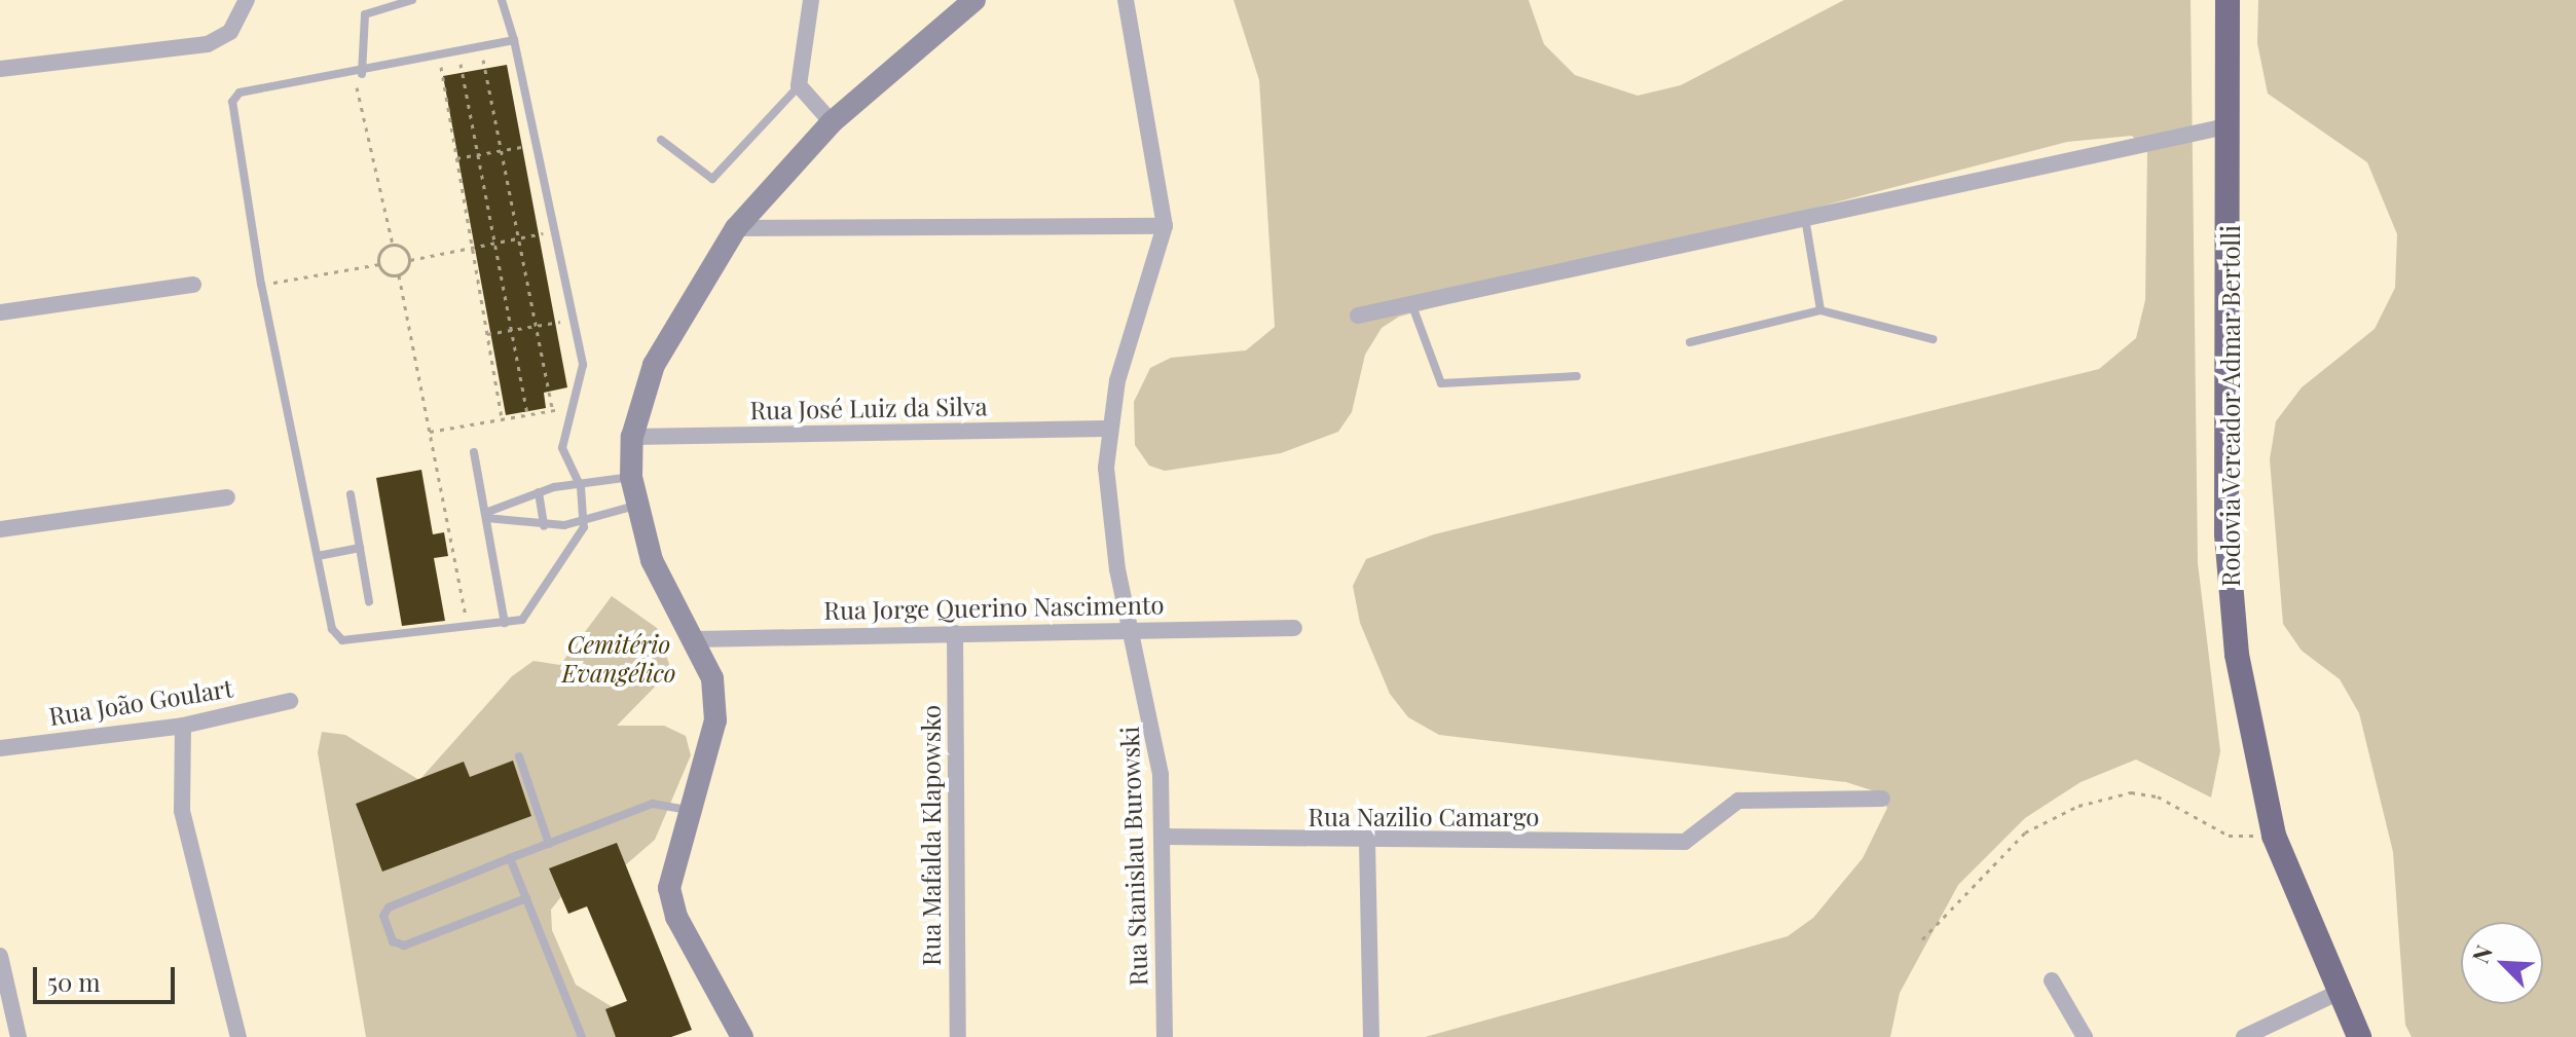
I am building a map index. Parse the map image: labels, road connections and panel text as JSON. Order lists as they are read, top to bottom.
{
  "streets": {
    "highway": ["Rodovia Vereador Admar Bertolli"],
    "street": [
      "Rua José Luiz da Silva",
      "Rua Jorge Querino Nascimento",
      "Rua João Goulart",
      "Rua Nazilio Camargo",
      "Rua Mafalda Klapowsko",
      "Rua Stanislau Burowski"
    ]
  },
  "crossings": [
    ["Rua José Luiz da Silva", "Rua Stanislau Burowski"],
    ["Rua Jorge Querino Nascimento", "Rua Mafalda Klapowsko"],
    ["Rua Jorge Querino Nascimento", "Rua Stanislau Burowski"],
    ["Rua Nazilio Camargo", "Rua Stanislau Burowski"]
  ],
  "parks": ["Cemitério Evangélico"],
  "scale_bar": "50 m",
  "north": "top left"
}
